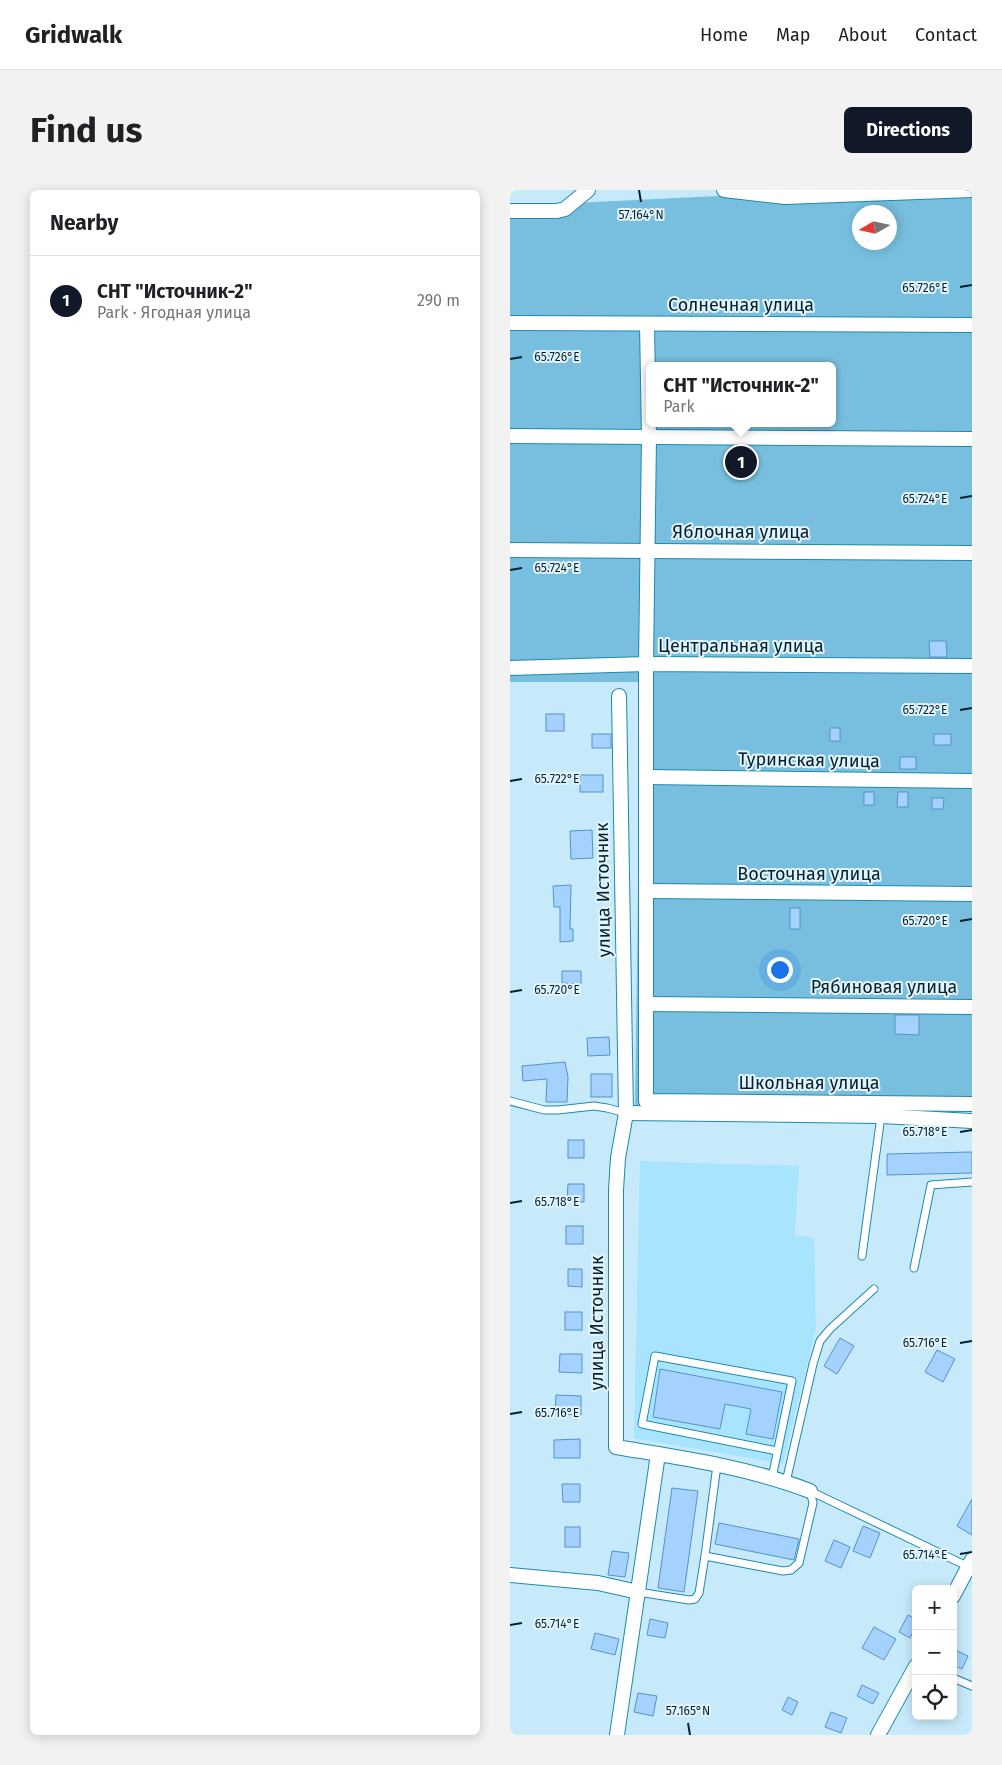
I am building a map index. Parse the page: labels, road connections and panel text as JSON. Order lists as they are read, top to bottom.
{
  "streets": {
    "street": [
      "Солнечная улица",
      "Яблочная улица",
      "Центральная улица",
      "Туринская улица",
      "Восточная улица",
      "улица Источник",
      "Рябиновая улица",
      "Школьная улица"
    ]
  },
  "crossings": [
    ["Рябиновая улица", "Школьная улица"]
  ],
  "north": "left",
  "page": {
    "header": "Gridwalk",
    "nav": [
      "Home",
      "Map",
      "About",
      "Contact"
    ],
    "buttons": "Directions",
    "title": "Find us",
    "heading": "Nearby",
    "list": [
      {
        "mark": "1",
        "name": "СНТ \"Источник-2\"",
        "note": "Park · Ягодная улица",
        "value": "290 m"
      }
    ],
    "popup": ["СНТ \"Источник-2\"", "Park"],
    "pins": "1",
    "map_buttons": ["+", "−"]
  },
  "coordinates": [
    "57.164°N",
    "65.726°E",
    "65.724°E",
    "65.722°E",
    "65.720°E",
    "65.718°E",
    "65.716°E",
    "65.714°E",
    "57.165°N"
  ]
}
